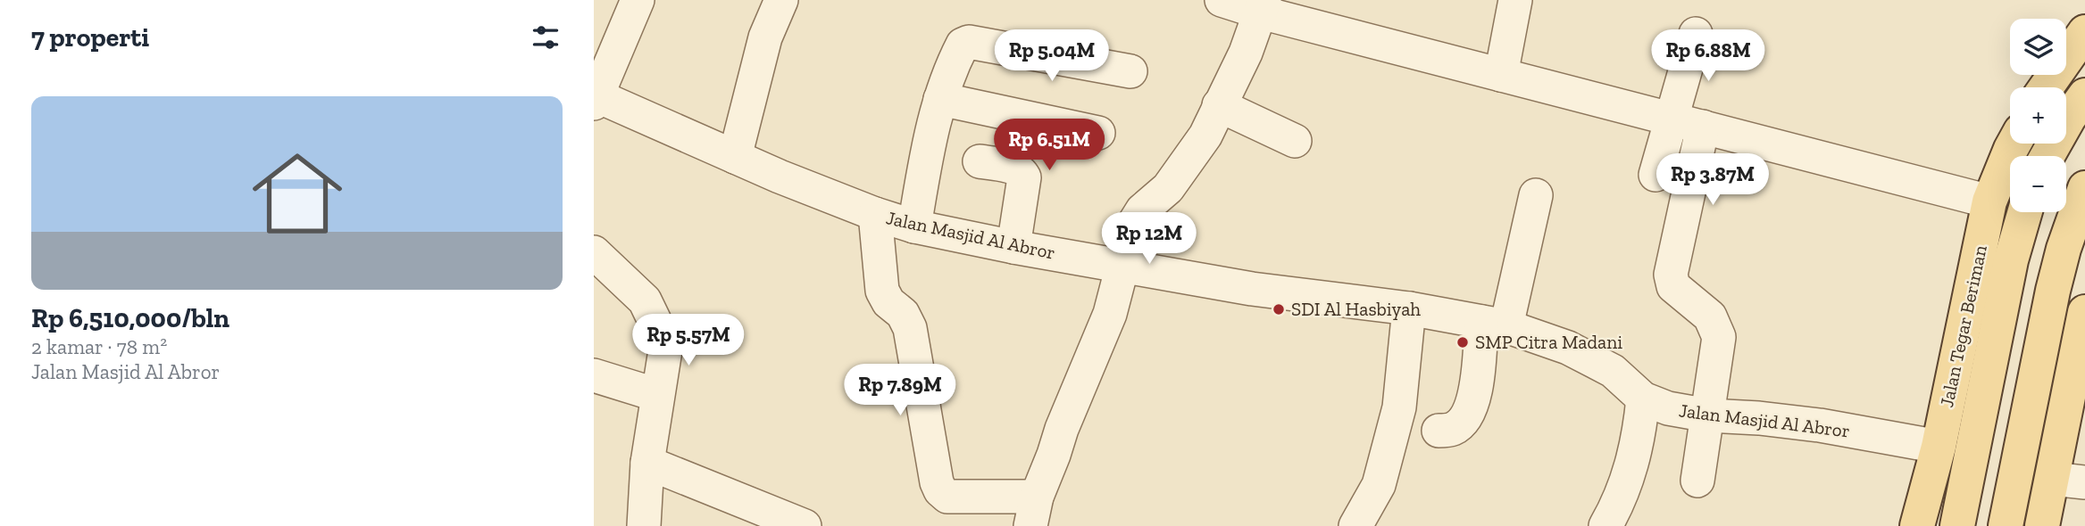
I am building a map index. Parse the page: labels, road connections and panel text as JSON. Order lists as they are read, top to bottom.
{
  "streets": {
    "main road": ["Jalan Tegar Beriman"],
    "street": ["Jalan Masjid Al Abror"]
  },
  "crossings": [
    ["Jalan Masjid Al Abror", "Jalan Tegar Beriman"]
  ],
  "places": ["SDI Al Hasbiyah", "SMP Citra Madani"],
  "page": {
    "heading": "7 properti",
    "map_buttons": ["+", "−"],
    "price": [
      "Rp 5.04M",
      "Rp 6.88M",
      "Rp 6.51M",
      "Rp 3.87M",
      "Rp 12M",
      "Rp 5.57M",
      "Rp 7.89M"
    ],
    "list": [
      {
        "name": "Rp 6,510,000/bln",
        "note": "2 kamar · 78 m² · Jalan Masjid Al Abror"
      }
    ]
  }
}
